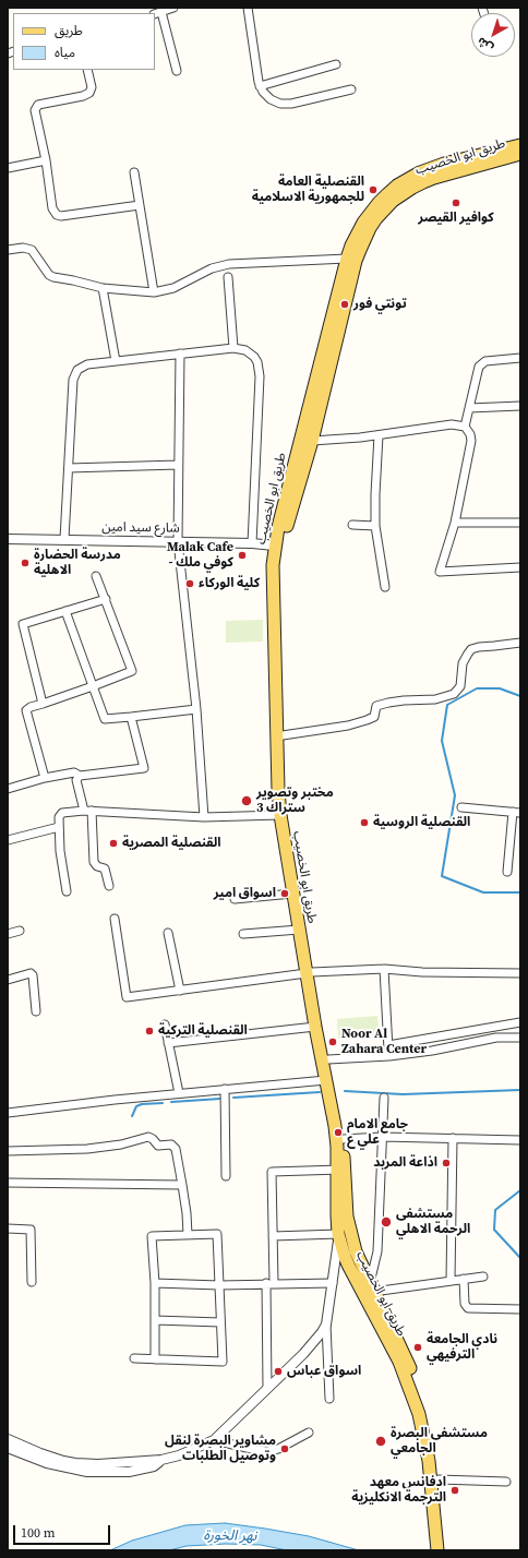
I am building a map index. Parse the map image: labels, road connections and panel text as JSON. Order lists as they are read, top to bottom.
{
  "streets": {
    "main road": ["طريق ابو الخصيب"],
    "street": ["شارع سيد امين"]
  },
  "crossings": [
    ["طريق ابو الخصيب", "شارع سيد امين"]
  ],
  "water": ["نهر الخورة"],
  "places": [
    "القنصلية العامة للجمهورية الاسلامية",
    "كوافير القيصر",
    "تونتي فور",
    "Malak Cafe - كوفي ملك",
    "مدرسة الحضارة الاهلية",
    "كلية الوركاء",
    "مختبر وتصوير ستراك 3",
    "القنصلية الروسية",
    "القنصلية المصرية",
    "اسواق امير",
    "القنصلية التركية",
    "Noor Al Zahara Center",
    "جامع الامام علي ع",
    "اذاعة المربد",
    "مستشفى الرحمة الاهلي",
    "نادي الجامعة الترفيهي",
    "اسواق عباس",
    "مستشفى البصرة الجامعي",
    "مشاوير البصرة لنقل وتوصيل الطلبات",
    "ادفانس معهد الترجمة الانكليزية"
  ],
  "legend": ["طريق", "مياه"],
  "scale_bar": "100 m",
  "north": "bottom left"
}
